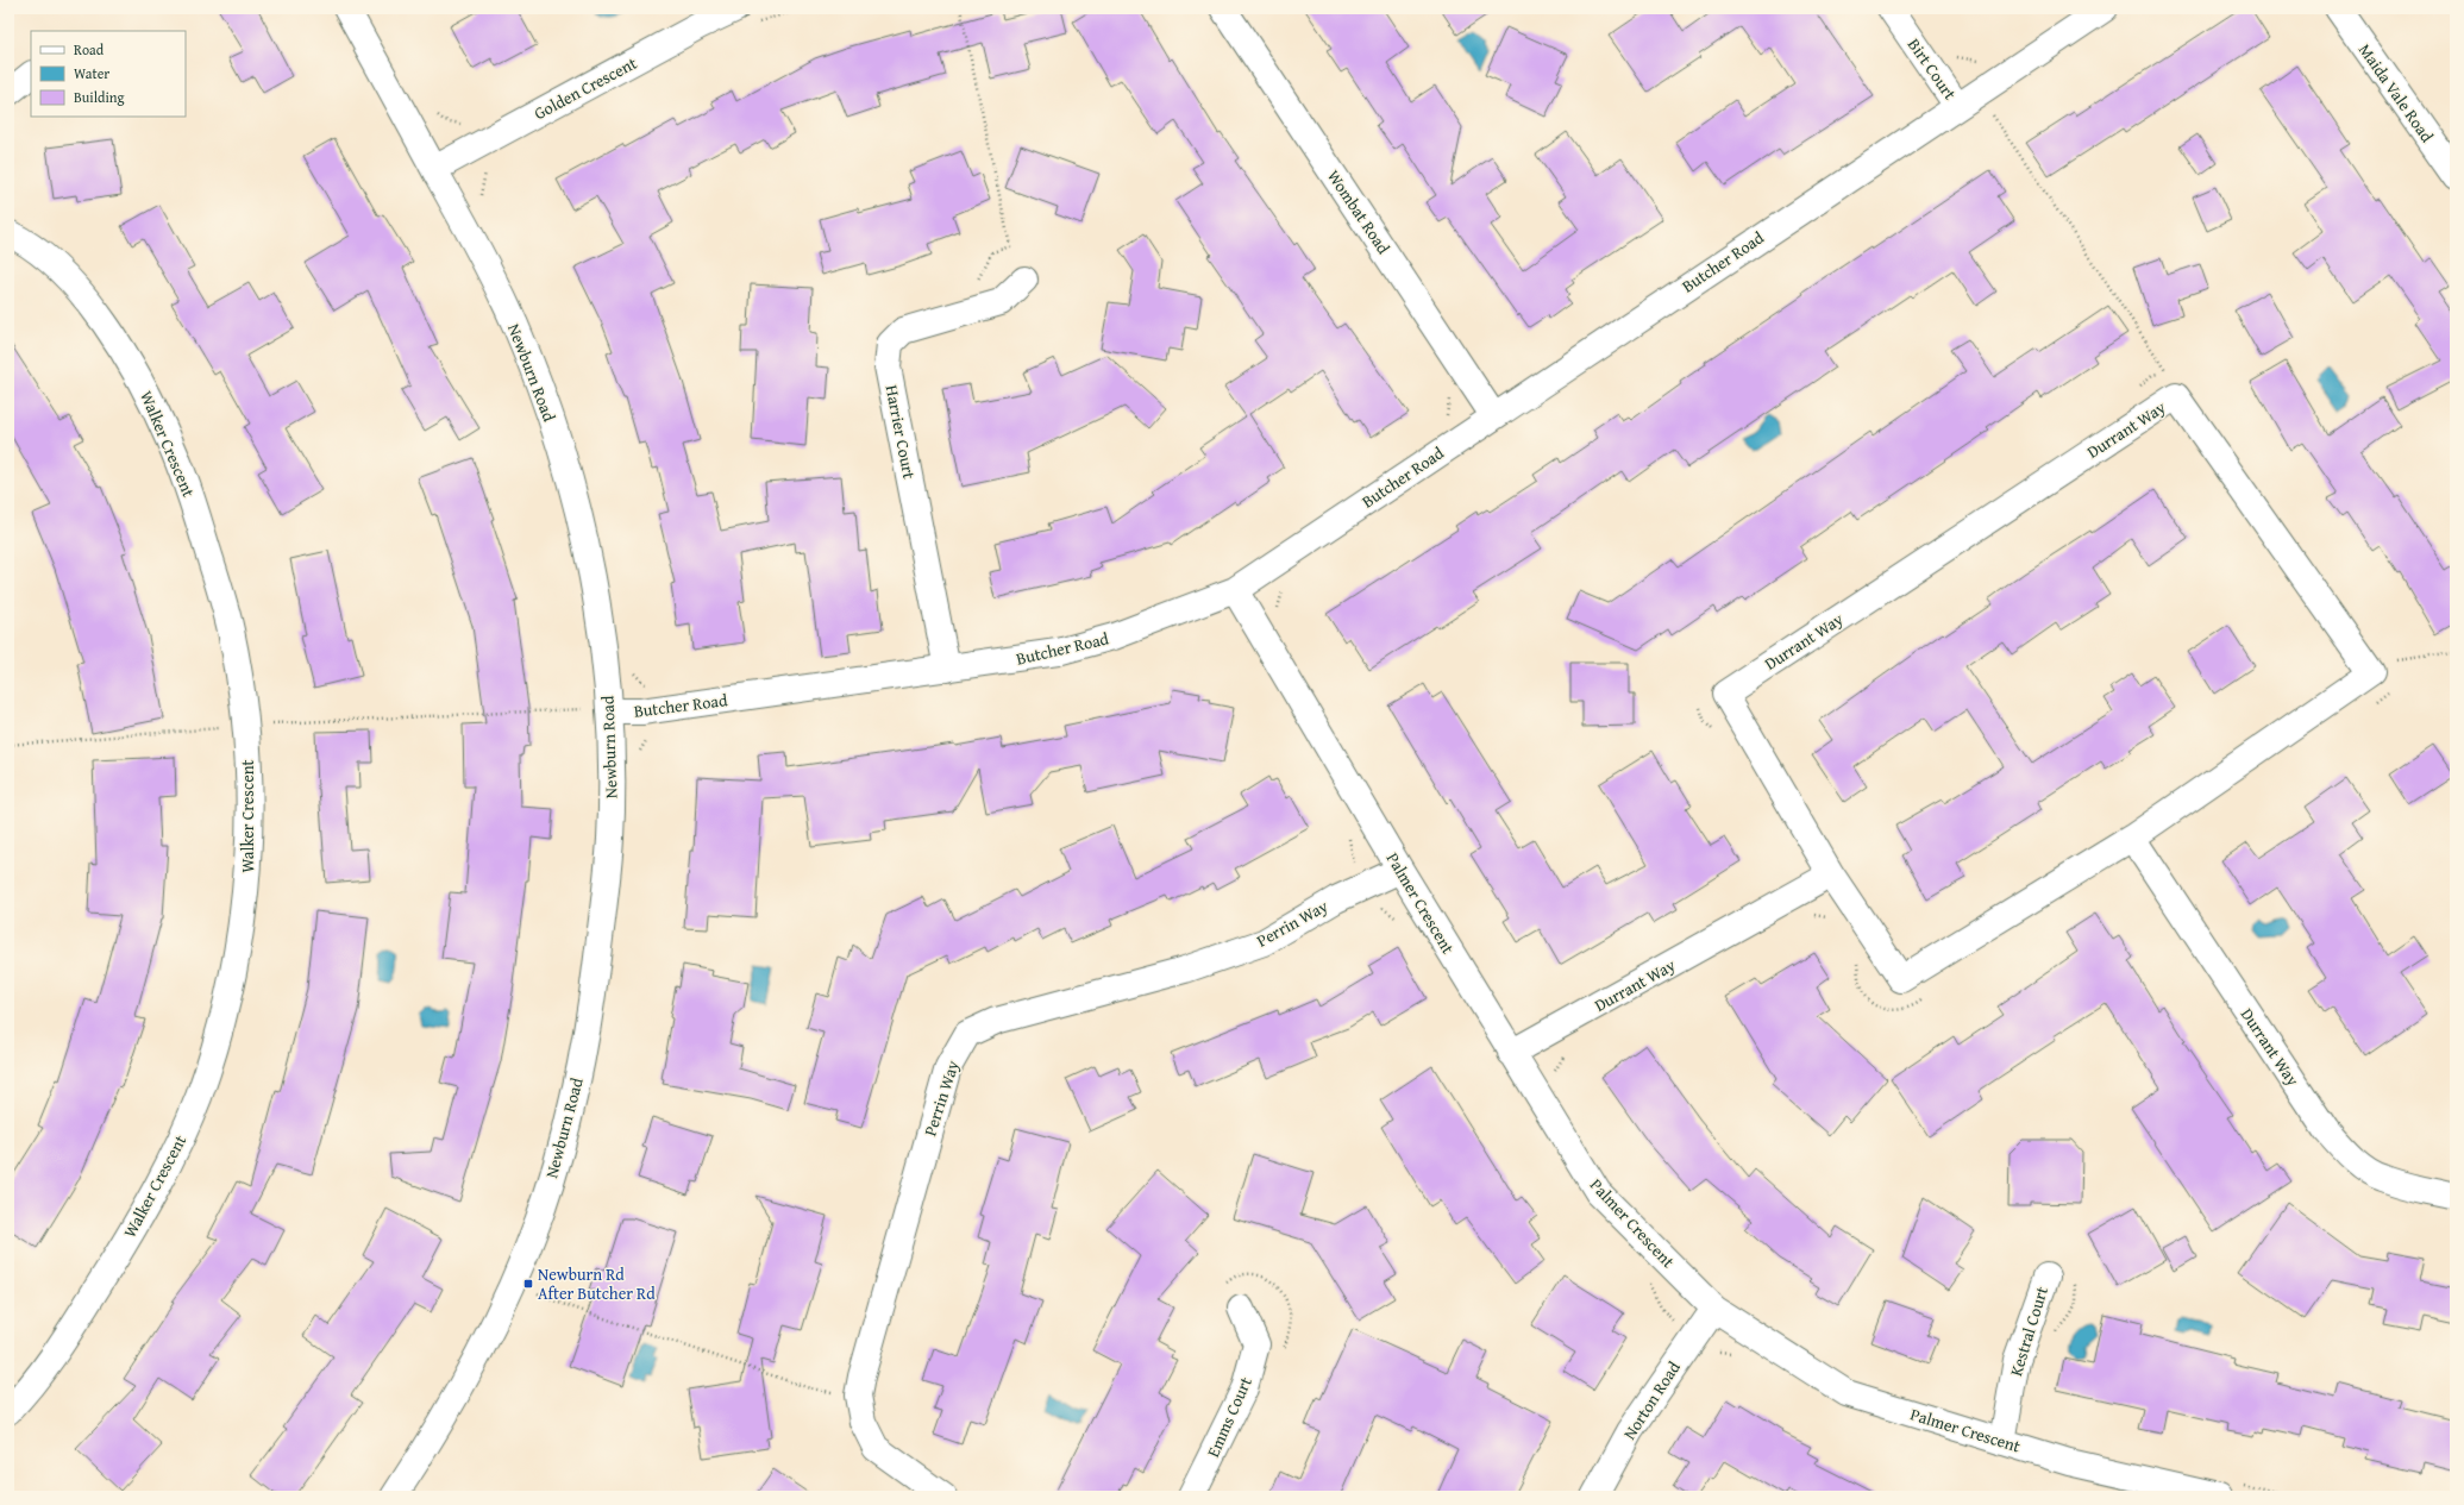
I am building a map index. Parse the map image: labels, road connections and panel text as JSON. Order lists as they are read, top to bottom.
{
  "streets": {
    "street": [
      "Birt Court",
      "Golden Crescent",
      "Maida Vale Road",
      "Wombat Road",
      "Butcher Road",
      "Newburn Road",
      "Durrant Way",
      "Harrier Court",
      "Walker Crescent",
      "Palmer Crescent",
      "Perrin Way",
      "Kestral Court",
      "Norton Road",
      "Emms Court"
    ]
  },
  "crossings": [
    ["Birt Court", "Butcher Road"],
    ["Golden Crescent", "Newburn Road"],
    ["Wombat Road", "Butcher Road"],
    ["Butcher Road", "Newburn Road"],
    ["Butcher Road", "Harrier Court"],
    ["Butcher Road", "Palmer Crescent"],
    ["Durrant Way", "Palmer Crescent"],
    ["Palmer Crescent", "Perrin Way"],
    ["Palmer Crescent", "Kestral Court"],
    ["Palmer Crescent", "Norton Road"]
  ],
  "places": {
    "transit": ["Newburn Rd After Butcher Rd"]
  },
  "legend": ["Road", "Water", "Building"]
}
